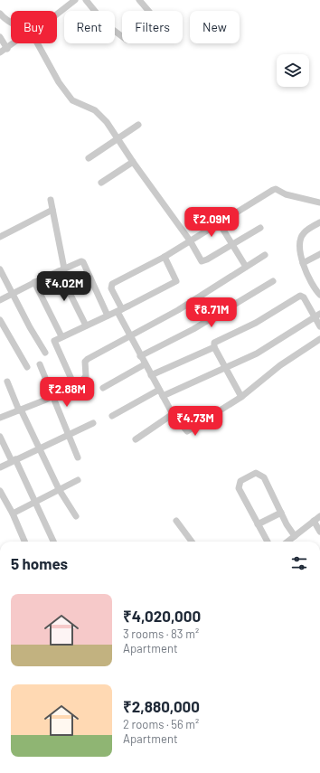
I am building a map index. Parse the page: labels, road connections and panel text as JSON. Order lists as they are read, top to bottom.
{
  "page": {
    "chip": [
      "Buy",
      "Rent",
      "Filters",
      "New"
    ],
    "price": [
      "₹2.09M",
      "₹4.02M",
      "₹8.71M",
      "₹2.88M",
      "₹4.73M"
    ],
    "heading": "5 homes",
    "list": [
      {
        "name": "₹4,020,000",
        "note": "3 rooms · 83 m² · Apartment"
      },
      {
        "name": "₹2,880,000",
        "note": "2 rooms · 56 m² · Apartment"
      }
    ]
  }
}
